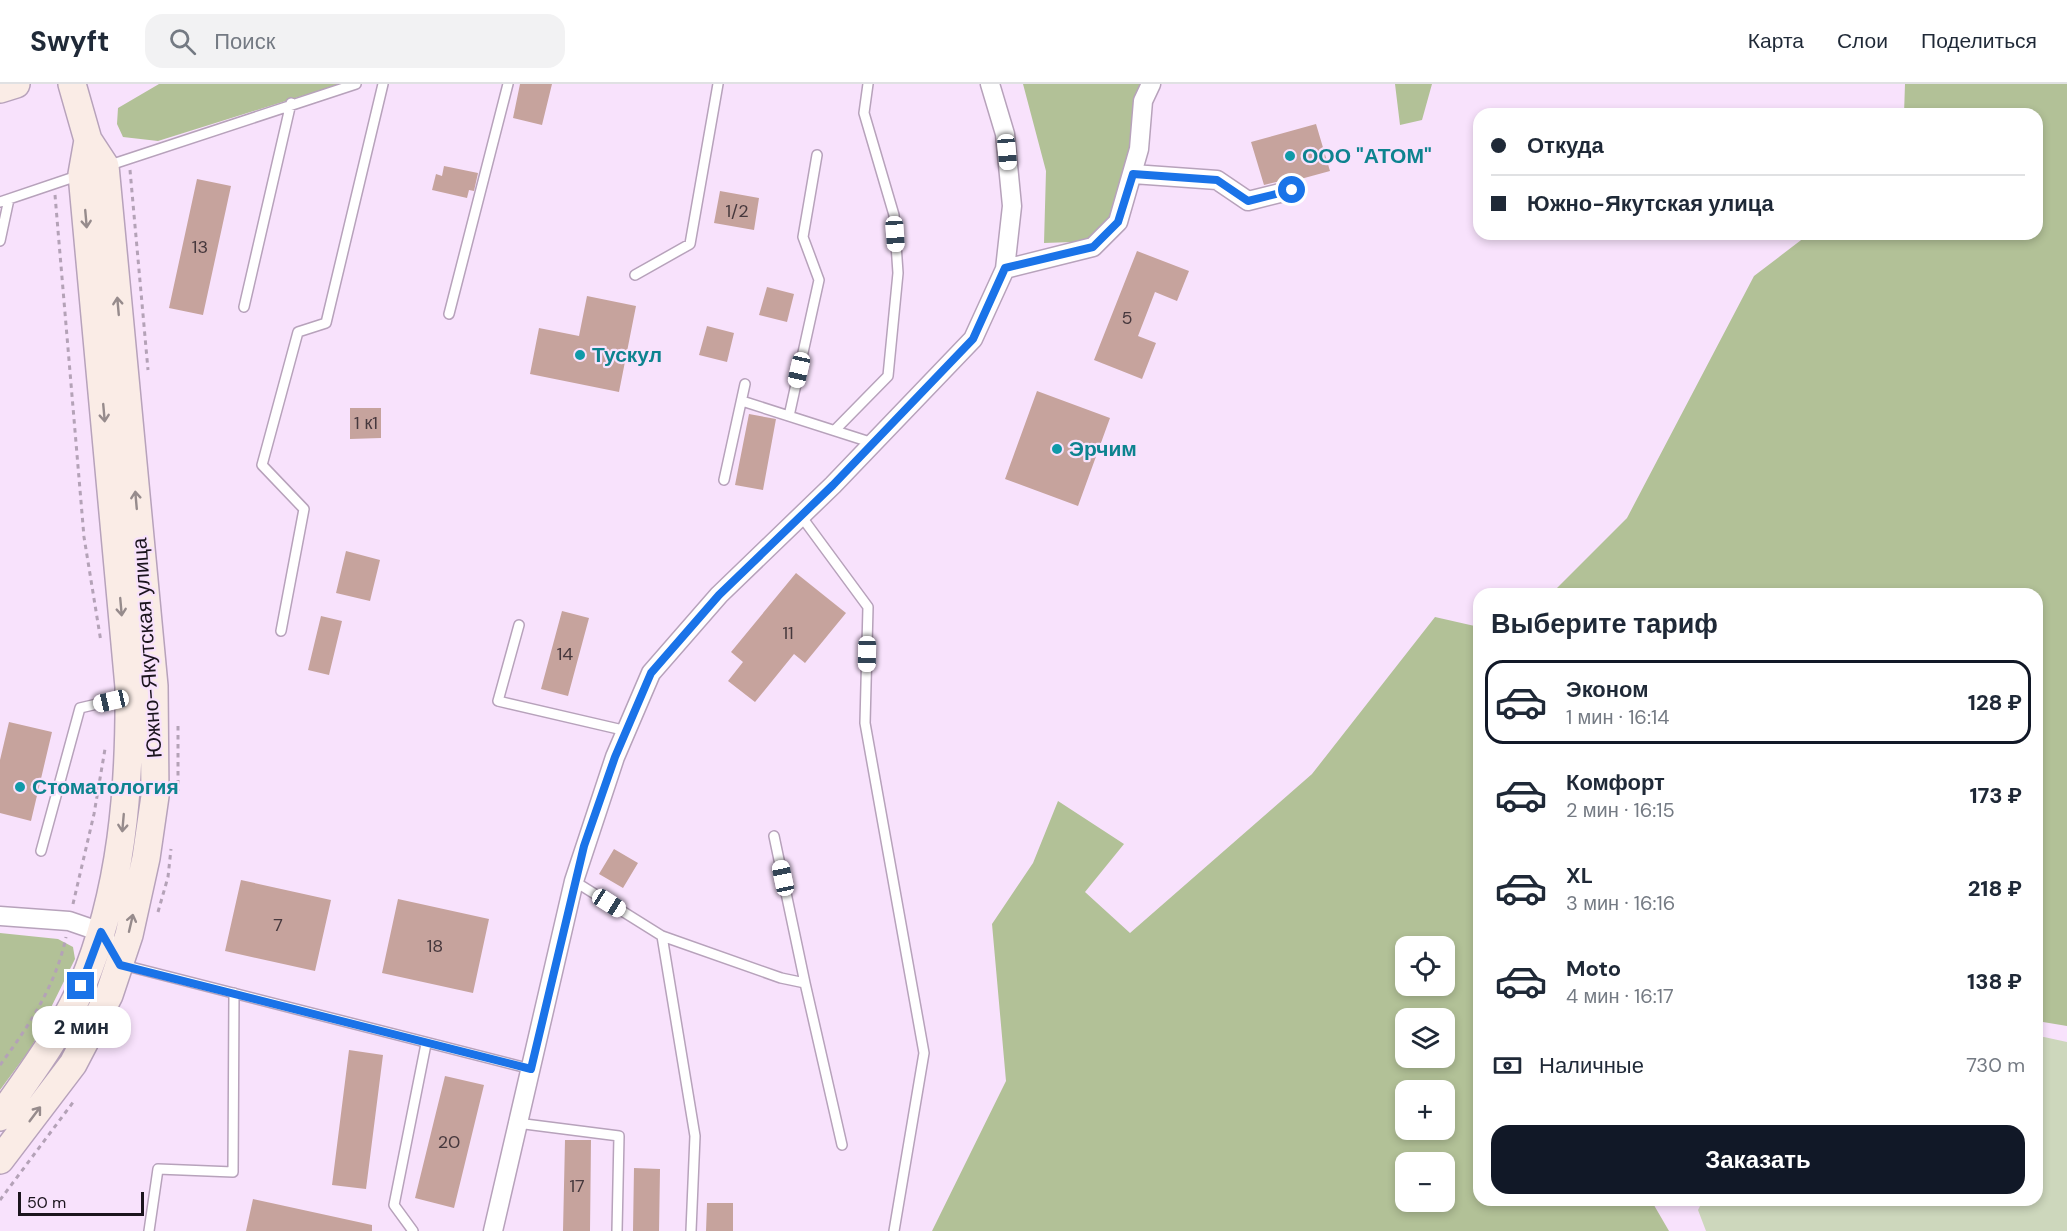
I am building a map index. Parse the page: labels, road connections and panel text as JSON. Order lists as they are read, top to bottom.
{
  "streets": {
    "street": ["Южно-Якутская улица"]
  },
  "places": [
    "ООО \"АТОМ\"",
    "Тускул",
    "Эрчим",
    "Стоматология"
  ],
  "house_numbers": [
    "1/2",
    "13",
    "5",
    "1 к1",
    "11",
    "14",
    "7",
    "18",
    "20",
    "17"
  ],
  "scale_bar": "50 m",
  "page": {
    "header": "Swyft",
    "search": "Поиск",
    "nav": ["Карта", "Слои", "Поделиться"],
    "banner": ["Откуда", "Южно-Якутская улица"],
    "heading": "Выберите тариф",
    "list": [
      {
        "name": "Эконом",
        "note": "1 мин · 16:14",
        "value": "128 ₽"
      },
      {
        "name": "Комфорт",
        "note": "2 мин · 16:15",
        "value": "173 ₽"
      },
      {
        "name": "XL",
        "note": "3 мин · 16:16",
        "value": "218 ₽"
      },
      {
        "name": "Moto",
        "note": "4 мин · 16:17",
        "value": "138 ₽"
      }
    ],
    "map_buttons": ["+", "−"],
    "bubble": "2 мин",
    "pay": ["Наличные", "730 m"],
    "buttons": "Заказать",
    "scale": "50 m"
  }
}
